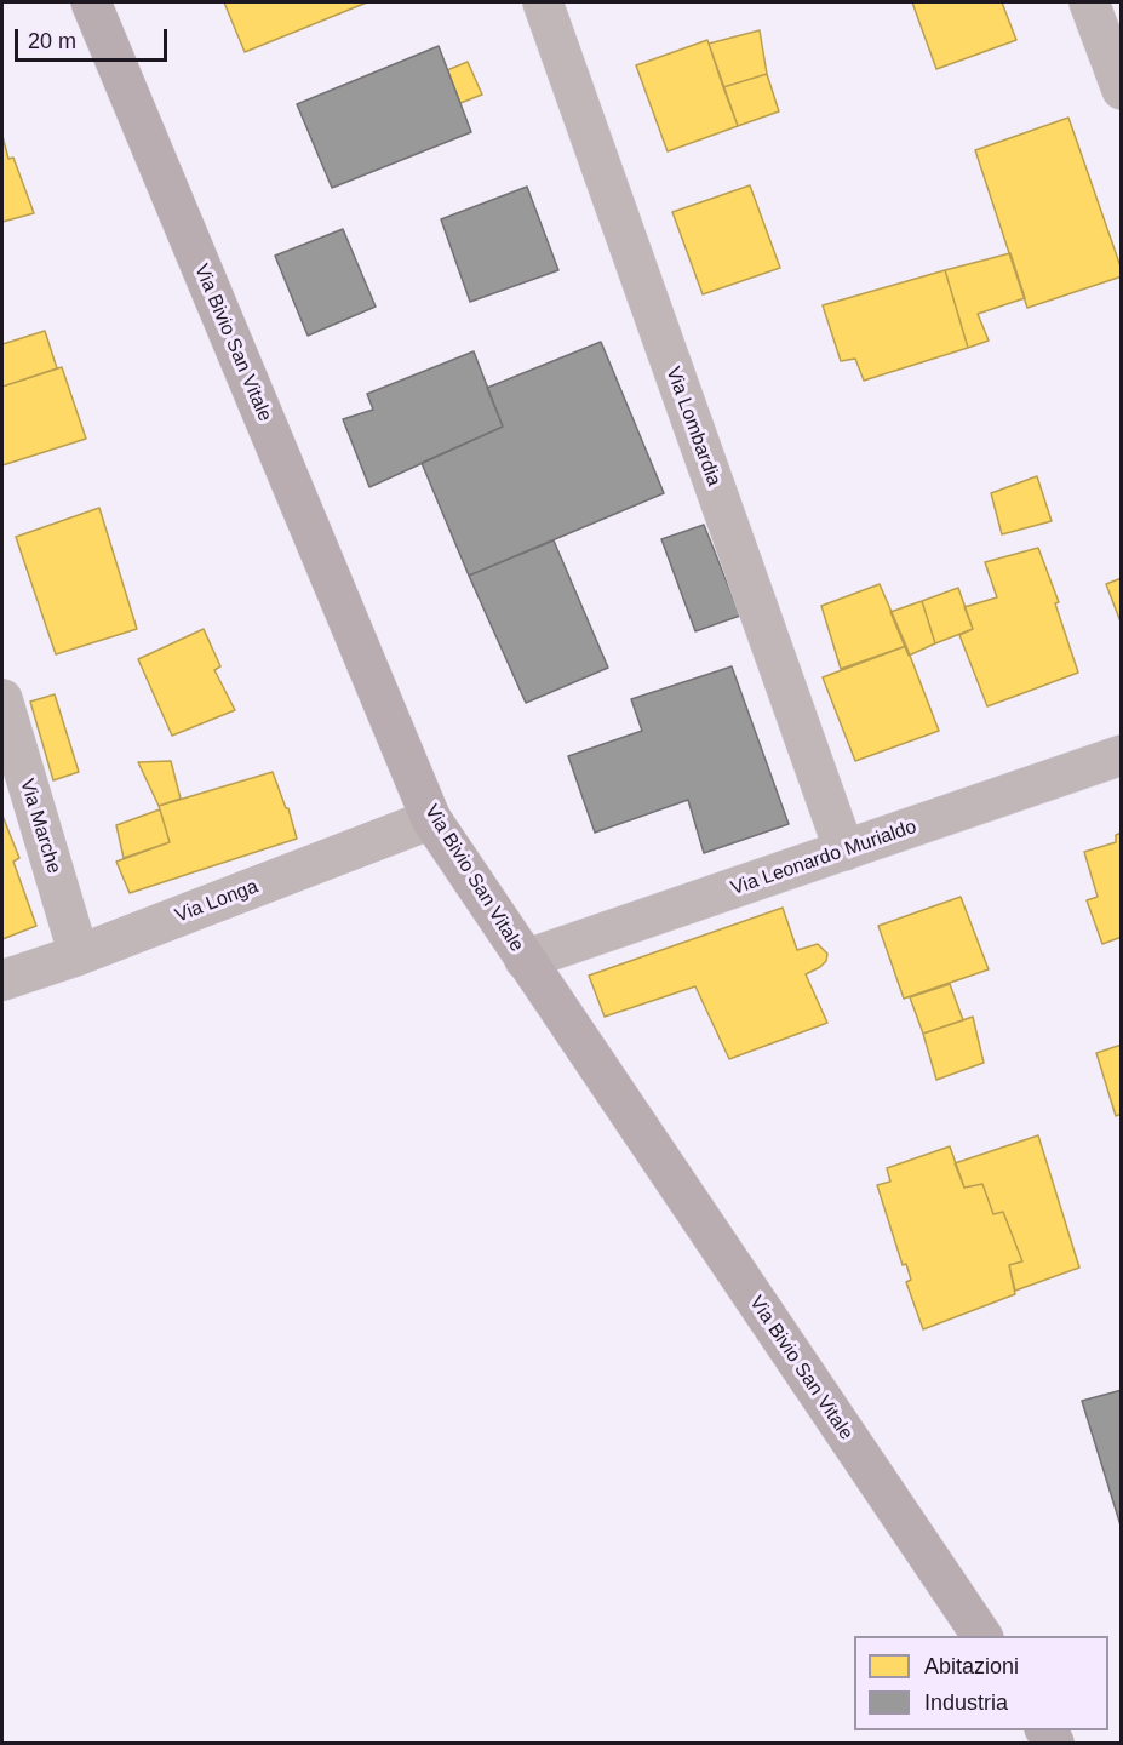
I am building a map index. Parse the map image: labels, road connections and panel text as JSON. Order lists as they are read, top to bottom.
{
  "streets": {
    "main road": ["Via Bivio San Vitale"],
    "street": [
      "Via Lombardia",
      "Via Marche",
      "Via Leonardo Murialdo",
      "Via Longa"
    ]
  },
  "crossings": [
    ["Via Bivio San Vitale", "Via Leonardo Murialdo"],
    ["Via Bivio San Vitale", "Via Longa"],
    ["Via Lombardia", "Via Leonardo Murialdo"],
    ["Via Marche", "Via Longa"]
  ],
  "legend": ["Abitazioni", "Industria"],
  "scale_bar": "20 m"
}
